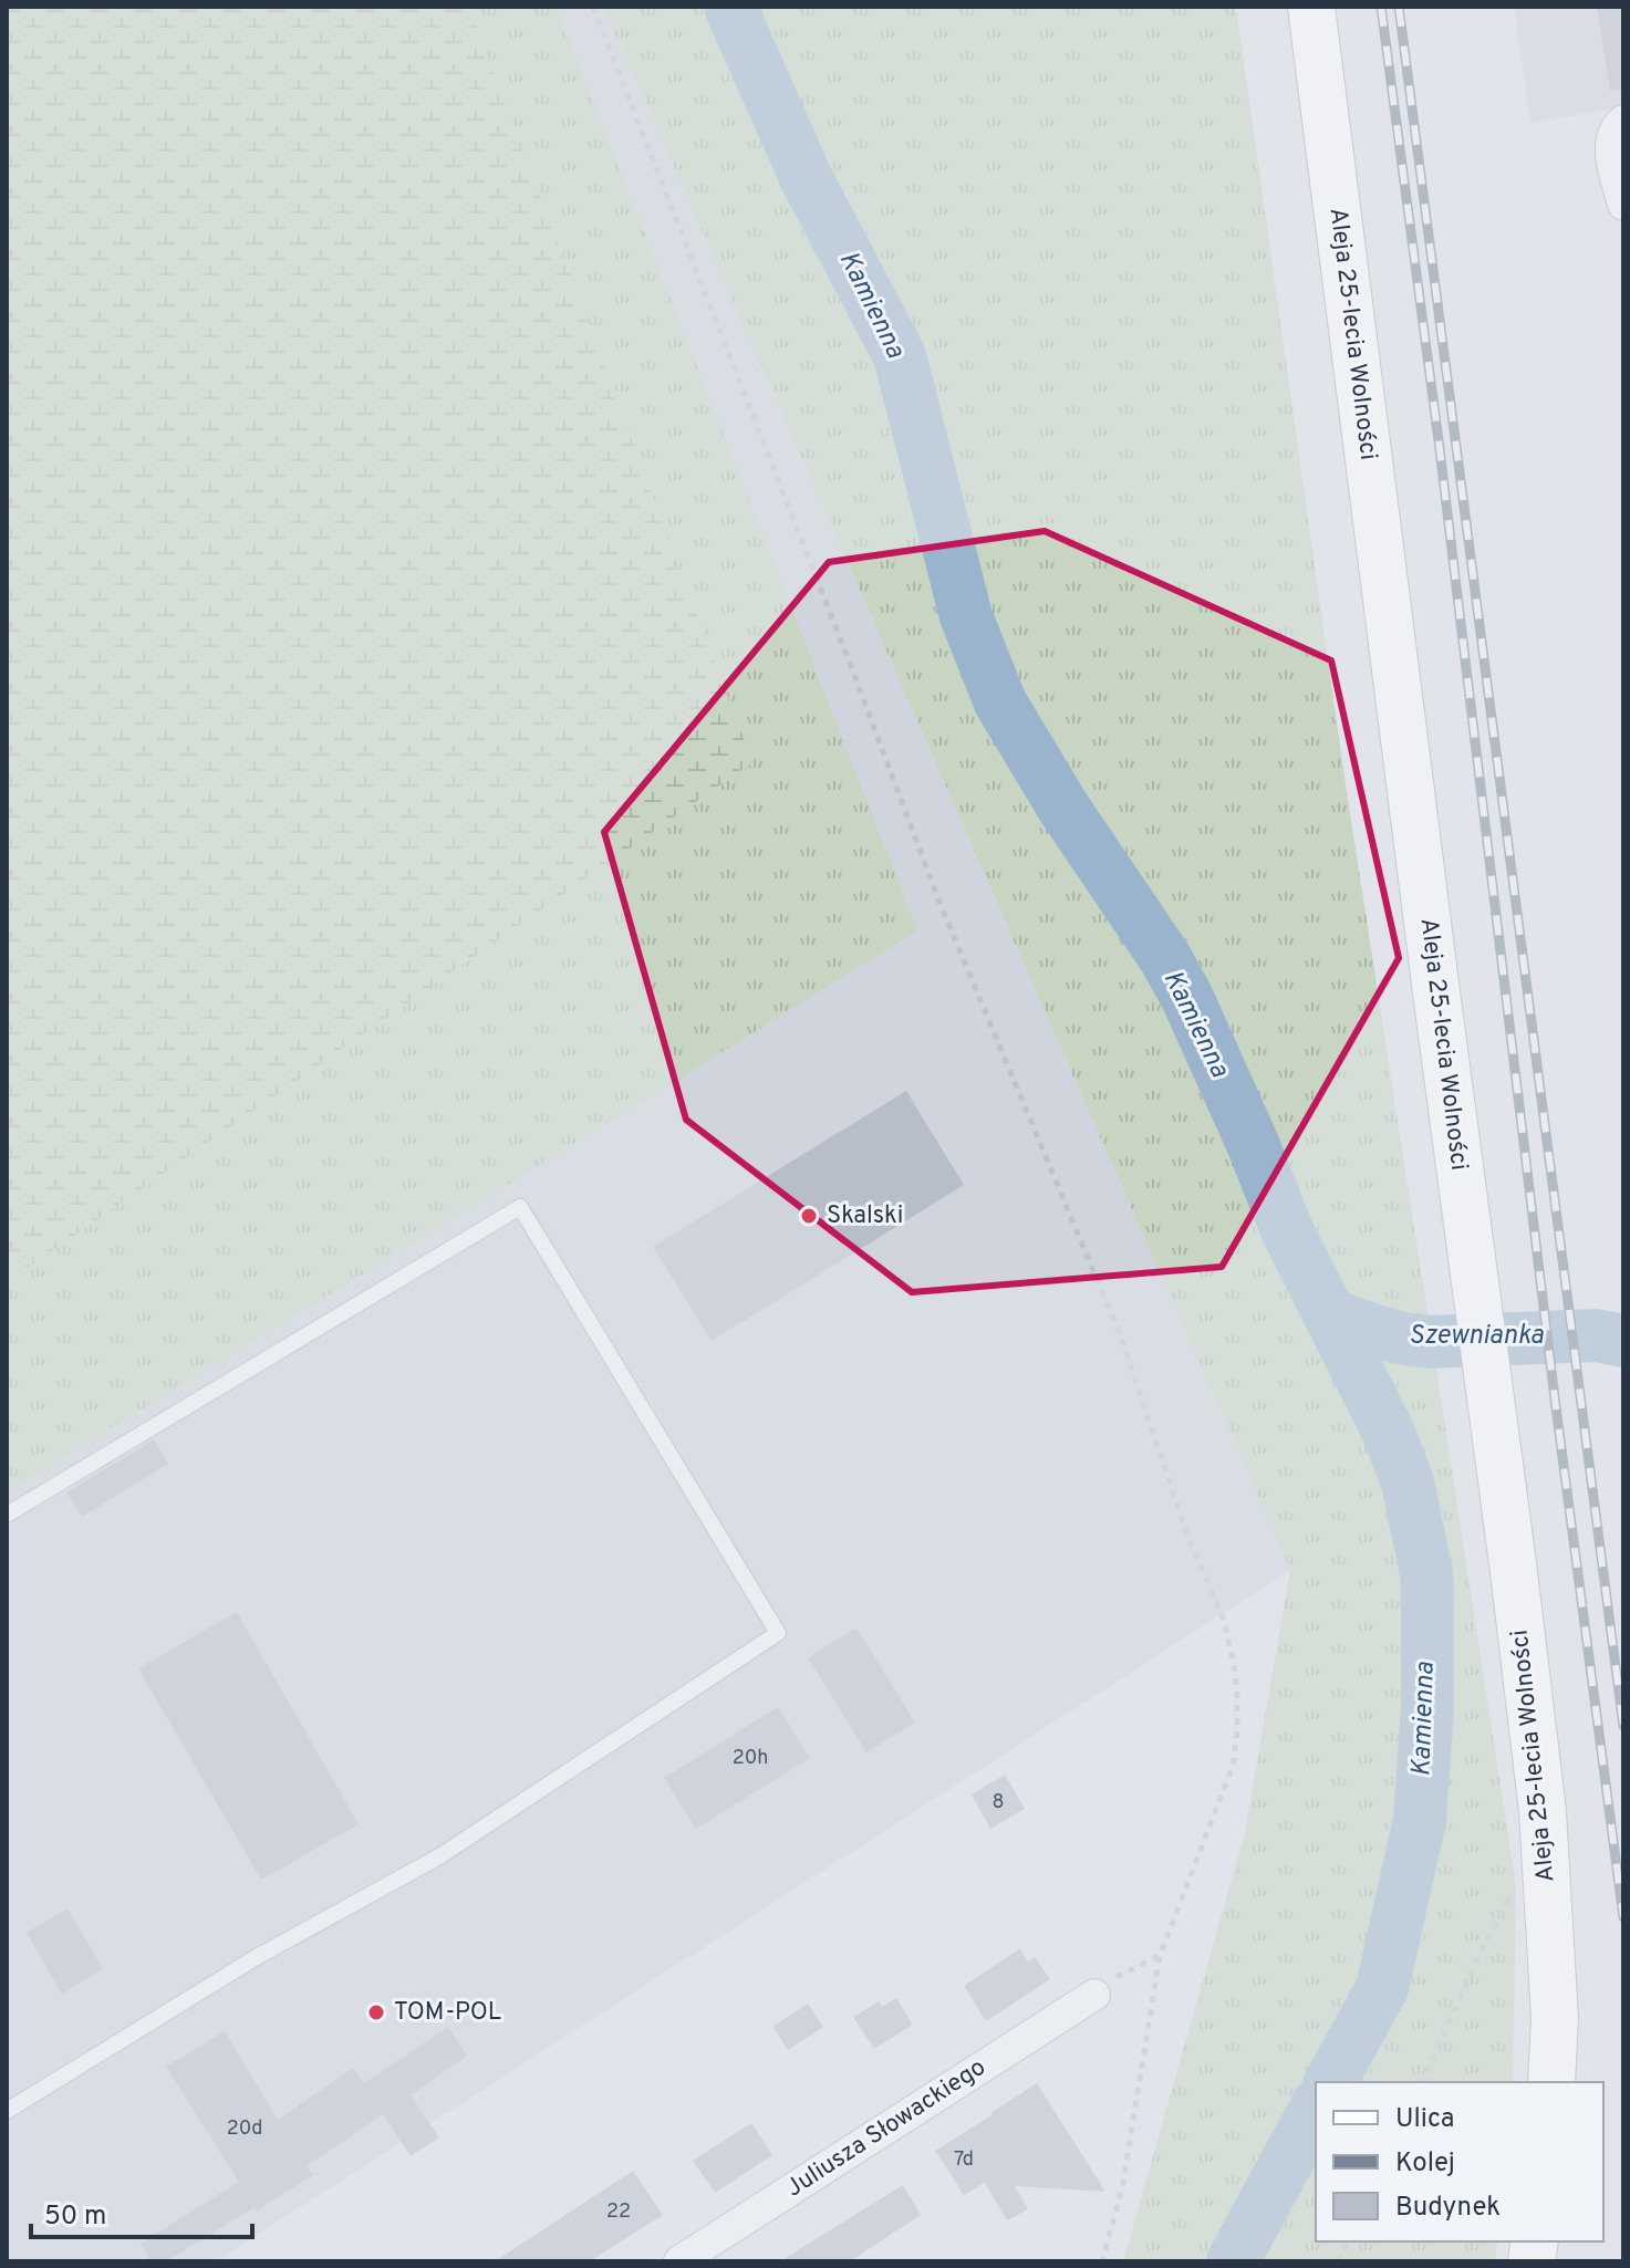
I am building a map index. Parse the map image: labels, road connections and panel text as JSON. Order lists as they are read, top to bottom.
{
  "streets": {
    "main road": ["Aleja 25-lecia Wolności"],
    "street": ["Juliusza Słowackiego"]
  },
  "water": ["Kamienna", "Szewnianka"],
  "places": ["Skalski", "TOM-POL"],
  "house_numbers": [
    "20h",
    "8",
    "20d",
    "7d",
    "22"
  ],
  "legend": ["Ulica", "Kolej", "Budynek"],
  "scale_bar": "50 m"
}
